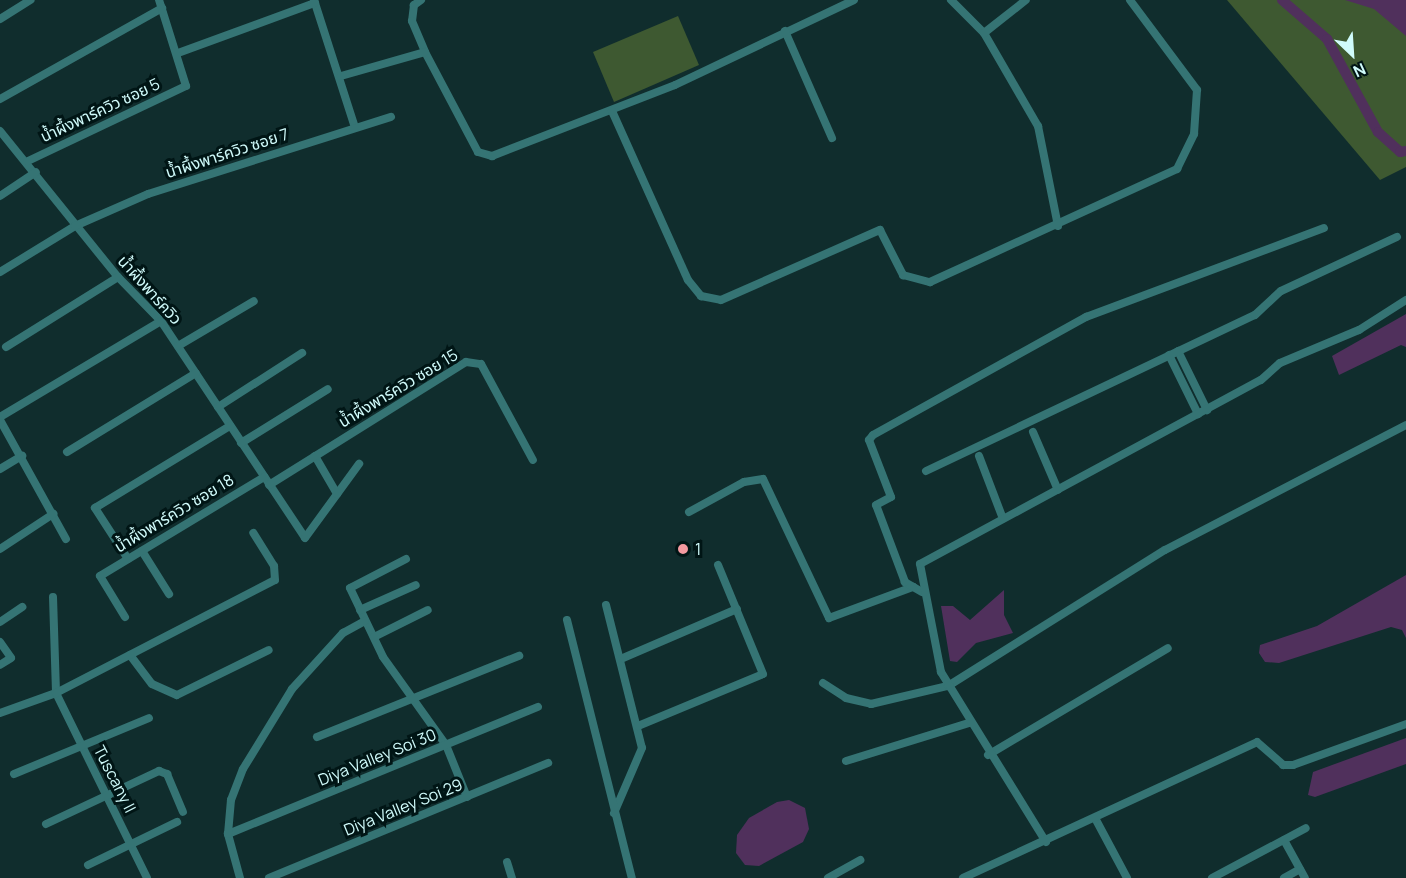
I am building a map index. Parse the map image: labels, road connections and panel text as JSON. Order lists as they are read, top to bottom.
{
  "streets": {
    "street": [
      "น้ำผึ้งพาร์ควิว ซอย 5",
      "น้ำผึ้งพาร์ควิว ซอย 7",
      "น้ำผึ้งพาร์ควิว",
      "น้ำผึ้งพาร์ควิว ซอย 15",
      "น้ำผึ้งพาร์ควิว ซอย 18",
      "Diya Valley Soi 30",
      "Tuscany II",
      "Diya Valley Soi 29"
    ]
  },
  "crossings": [
    ["น้ำผึ้งพาร์ควิว ซอย 5", "น้ำผึ้งพาร์ควิว"],
    ["น้ำผึ้งพาร์ควิว ซอย 7", "น้ำผึ้งพาร์ควิว"],
    ["น้ำผึ้งพาร์ควิว", "น้ำผึ้งพาร์ควิว ซอย 15"],
    ["น้ำผึ้งพาร์ควิว", "น้ำผึ้งพาร์ควิว ซอย 18"],
    ["น้ำผึ้งพาร์ควิว ซอย 15", "น้ำผึ้งพาร์ควิว ซอย 18"]
  ],
  "places": ["1"],
  "north": "bottom right"
}
